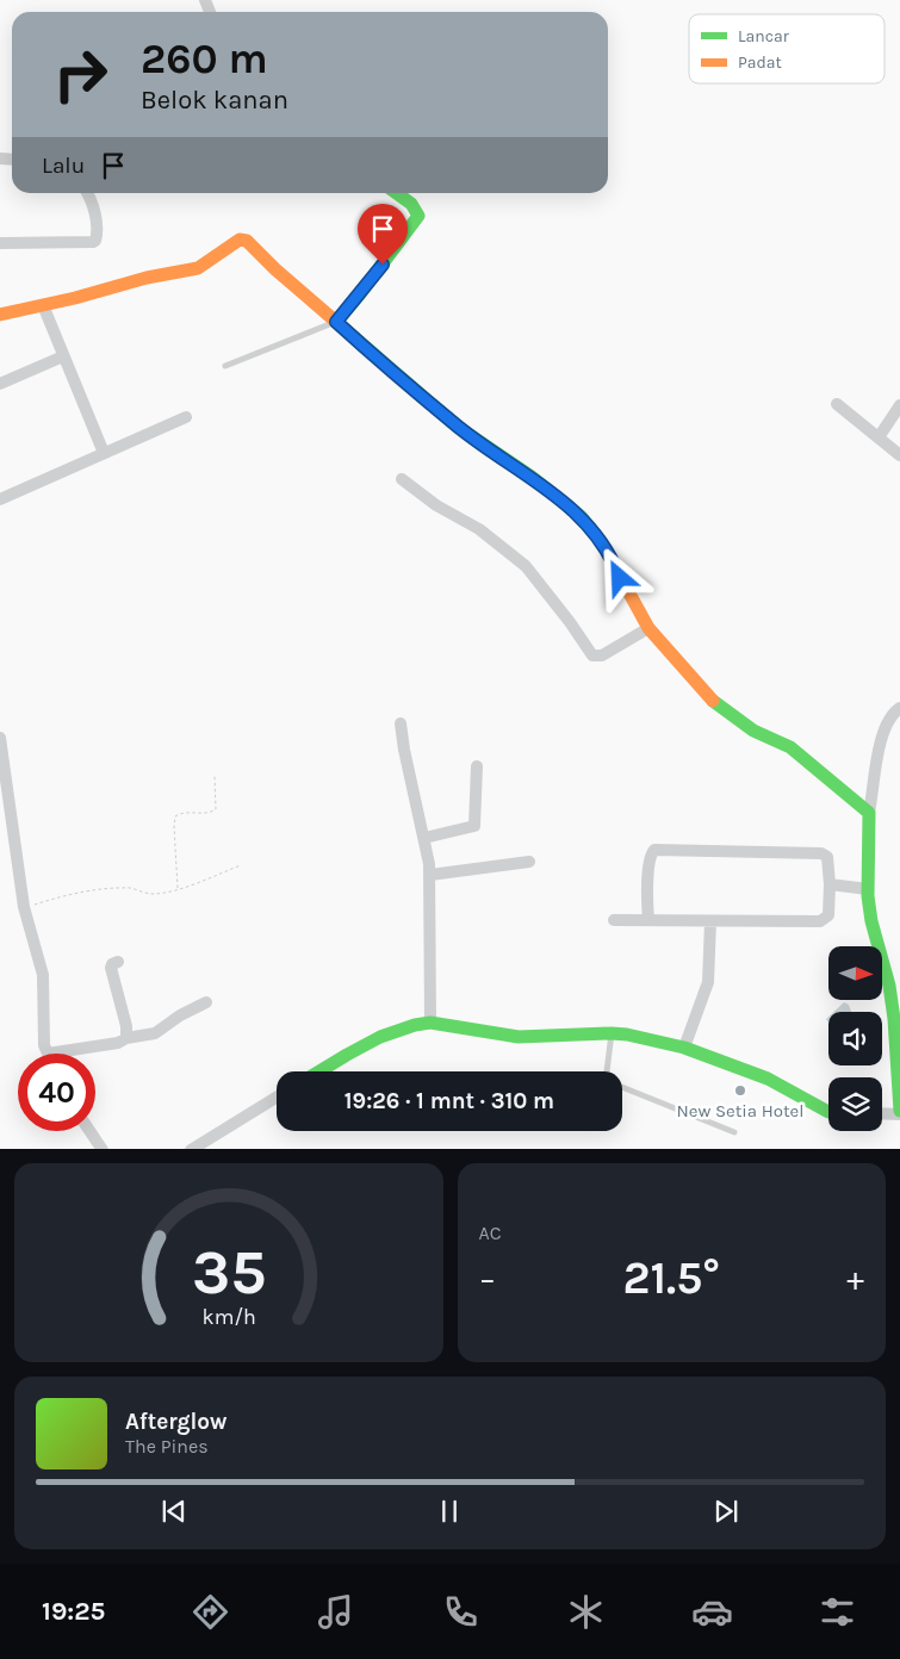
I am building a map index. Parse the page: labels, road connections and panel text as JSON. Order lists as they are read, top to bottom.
{
  "places": ["New Setia Hotel"],
  "legend": ["Lancar", "Padat"],
  "north": "right",
  "page": {
    "turn": ["260 m", "Belok kanan"],
    "then": "Lalu",
    "limit": "40",
    "trip": "19:26 · 1 mnt · 310 m",
    "tile": "AC",
    "heat": ["−", "21.5°", "+"],
    "song": ["Afterglow", "The Pines"],
    "tabs": "19:25",
    "gauge": ["35", "km/h"]
  }
}
